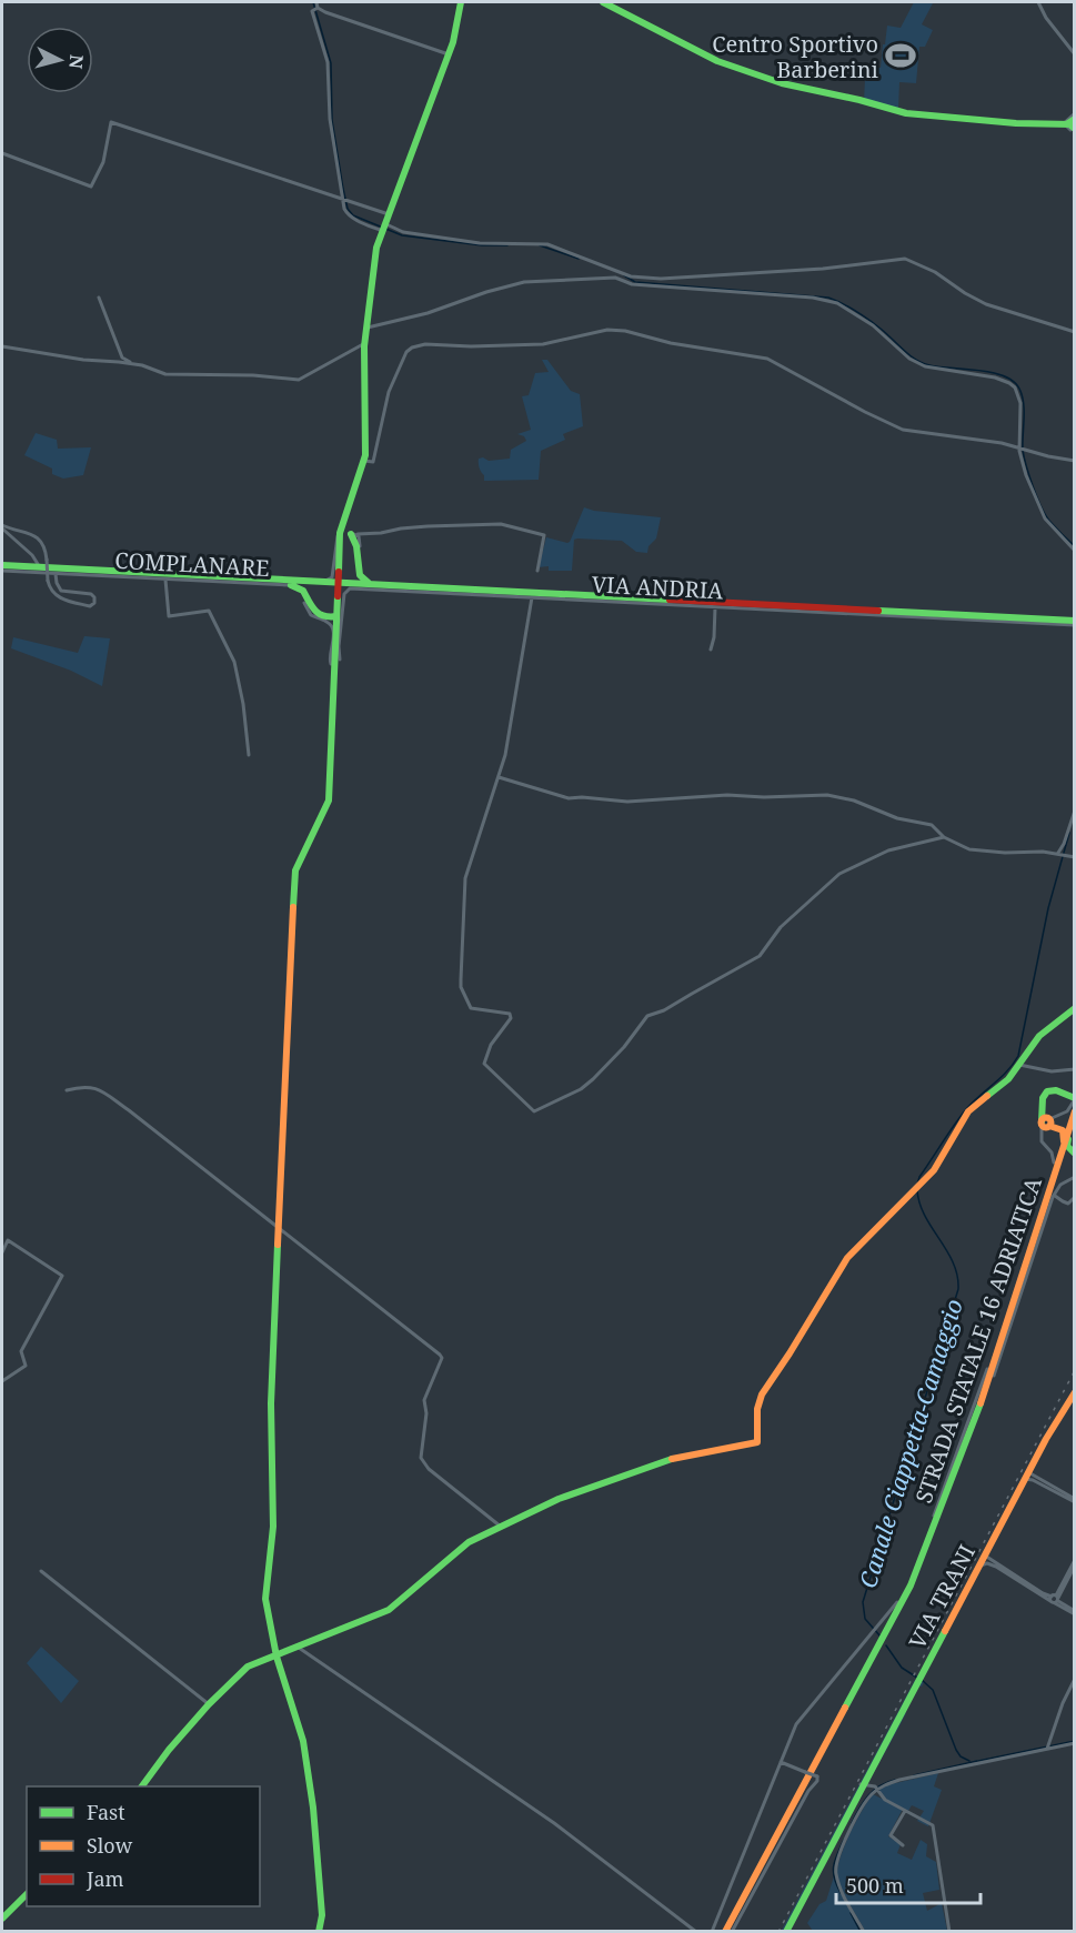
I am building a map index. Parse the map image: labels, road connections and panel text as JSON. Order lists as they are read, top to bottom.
{
  "streets": {
    "main road": ["STRADA STATALE 16 ADRIATICA", "VIA TRANI"],
    "street": ["COMPLANARE", "VIA ANDRIA"]
  },
  "crossings": [
    ["COMPLANARE", "VIA ANDRIA"]
  ],
  "water": ["Canale Ciappetta-Camaggio"],
  "places": {
    "sports": ["Centro Sportivo Barberini"]
  },
  "legend": ["Fast", "Slow", "Jam"],
  "scale_bar": "500 m",
  "north": "right"
}
